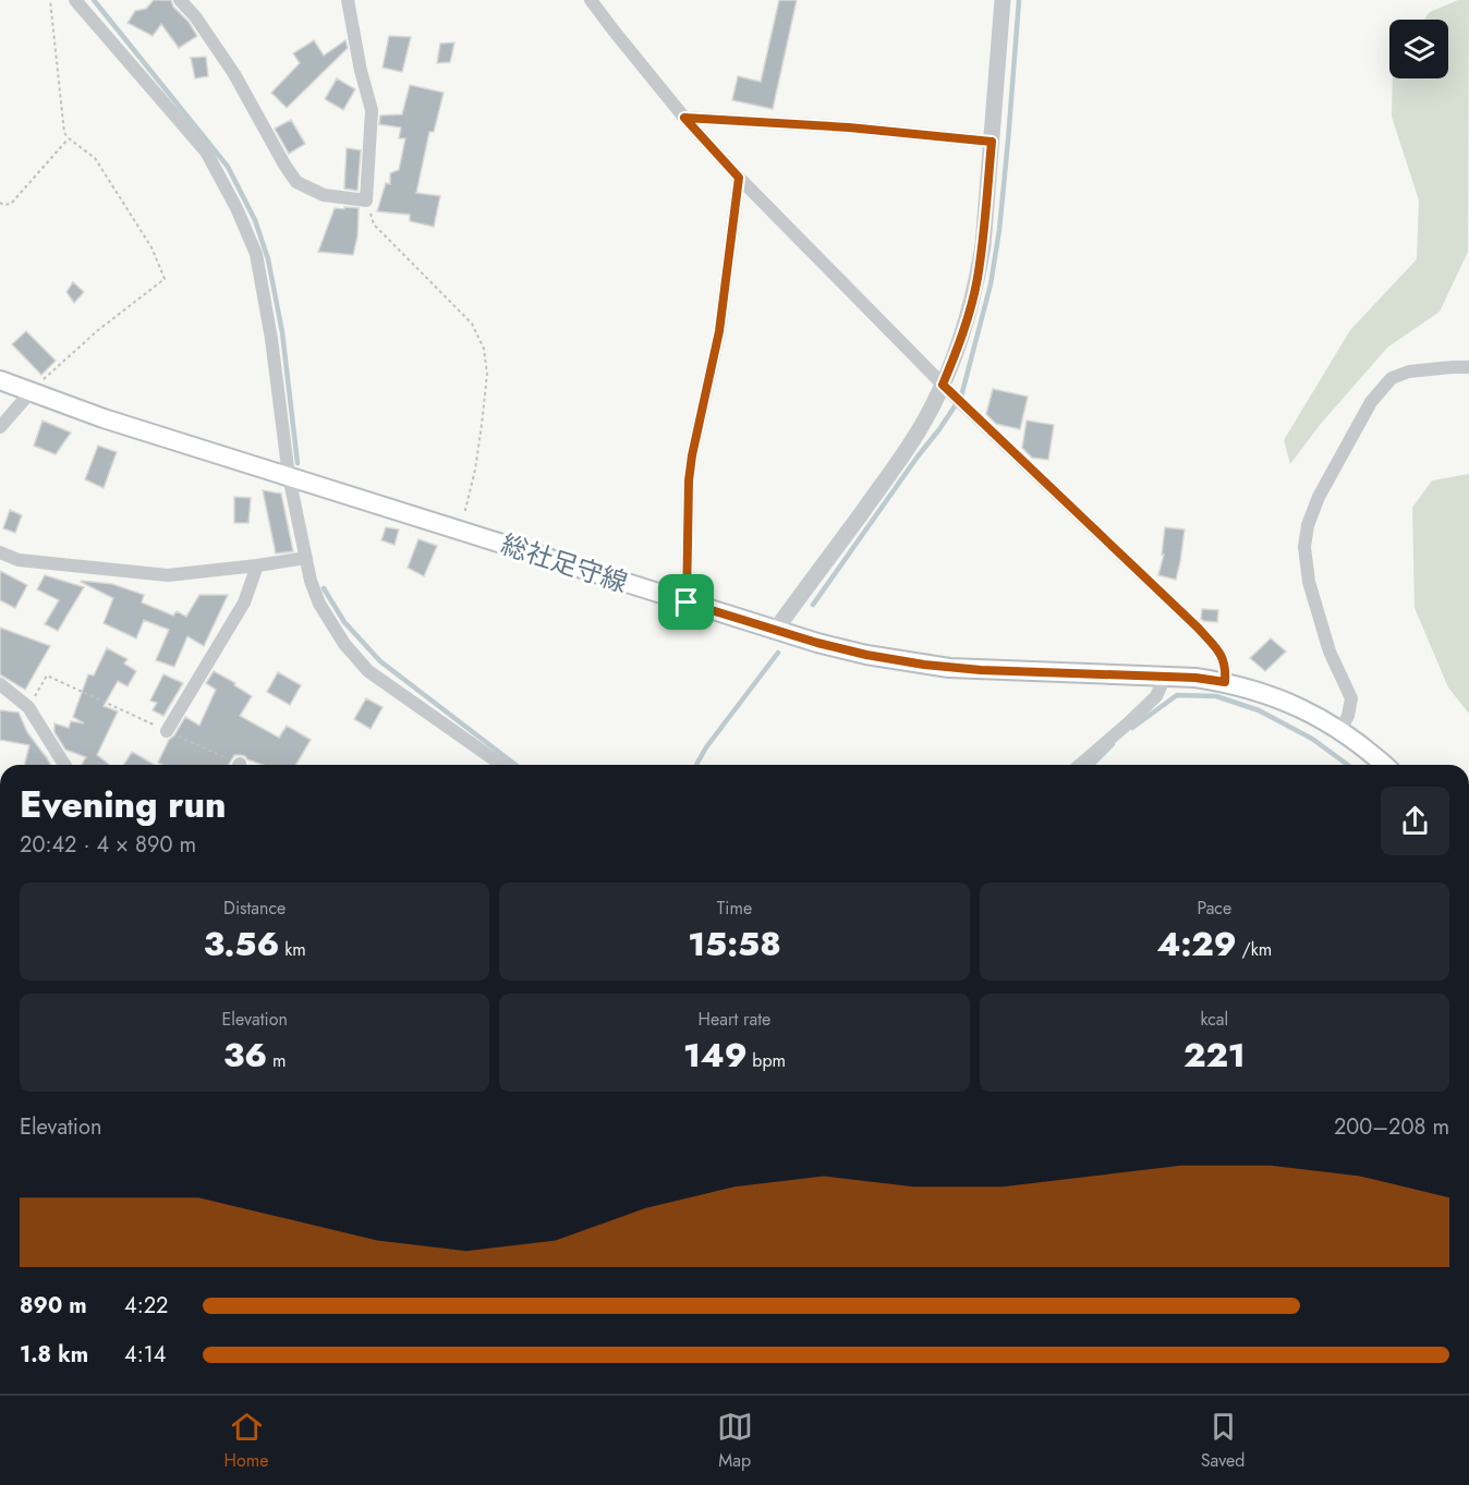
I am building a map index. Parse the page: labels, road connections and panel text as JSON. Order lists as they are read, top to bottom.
{
  "streets": {
    "main road": ["総社足守線"]
  },
  "page": {
    "heading": ["Evening run", "20:42 · 4 × 890 m"],
    "stats": [
      ["Distance", "3.56 km"],
      ["Time", "15:58"],
      ["Pace", "4:29 /km"],
      ["Elevation", "36 m"],
      ["Heart rate", "149 bpm"],
      ["kcal", "221"]
    ],
    "chart": ["Elevation", "200–208 m"],
    "list": [
      {
        "name": "890 m",
        "note": "4:22"
      },
      {
        "name": "1.8 km",
        "note": "4:14"
      }
    ],
    "tabs": ["Home", "Map", "Saved"]
  }
}
